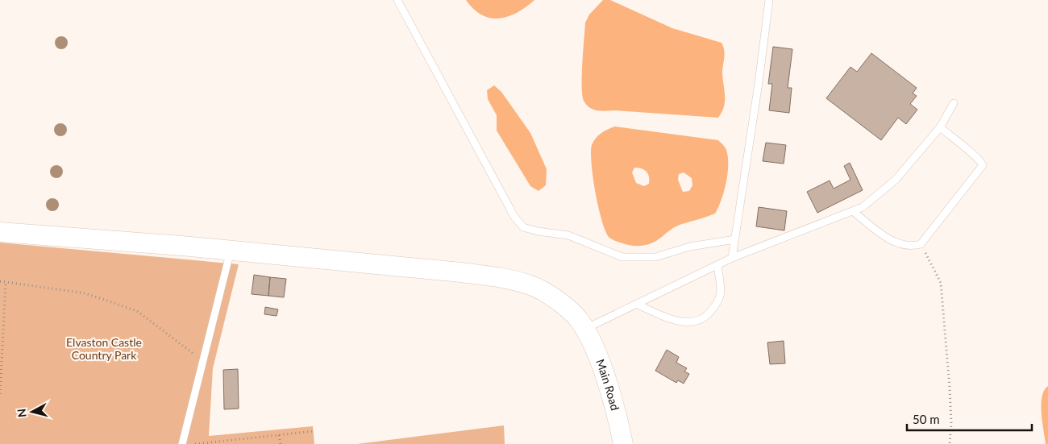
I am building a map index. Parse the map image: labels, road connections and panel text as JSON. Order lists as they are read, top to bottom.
{
  "streets": {
    "main road": ["Main Road"]
  },
  "parks": ["Elvaston Castle Country Park"],
  "scale_bar": "50 m",
  "north": "left"
}
